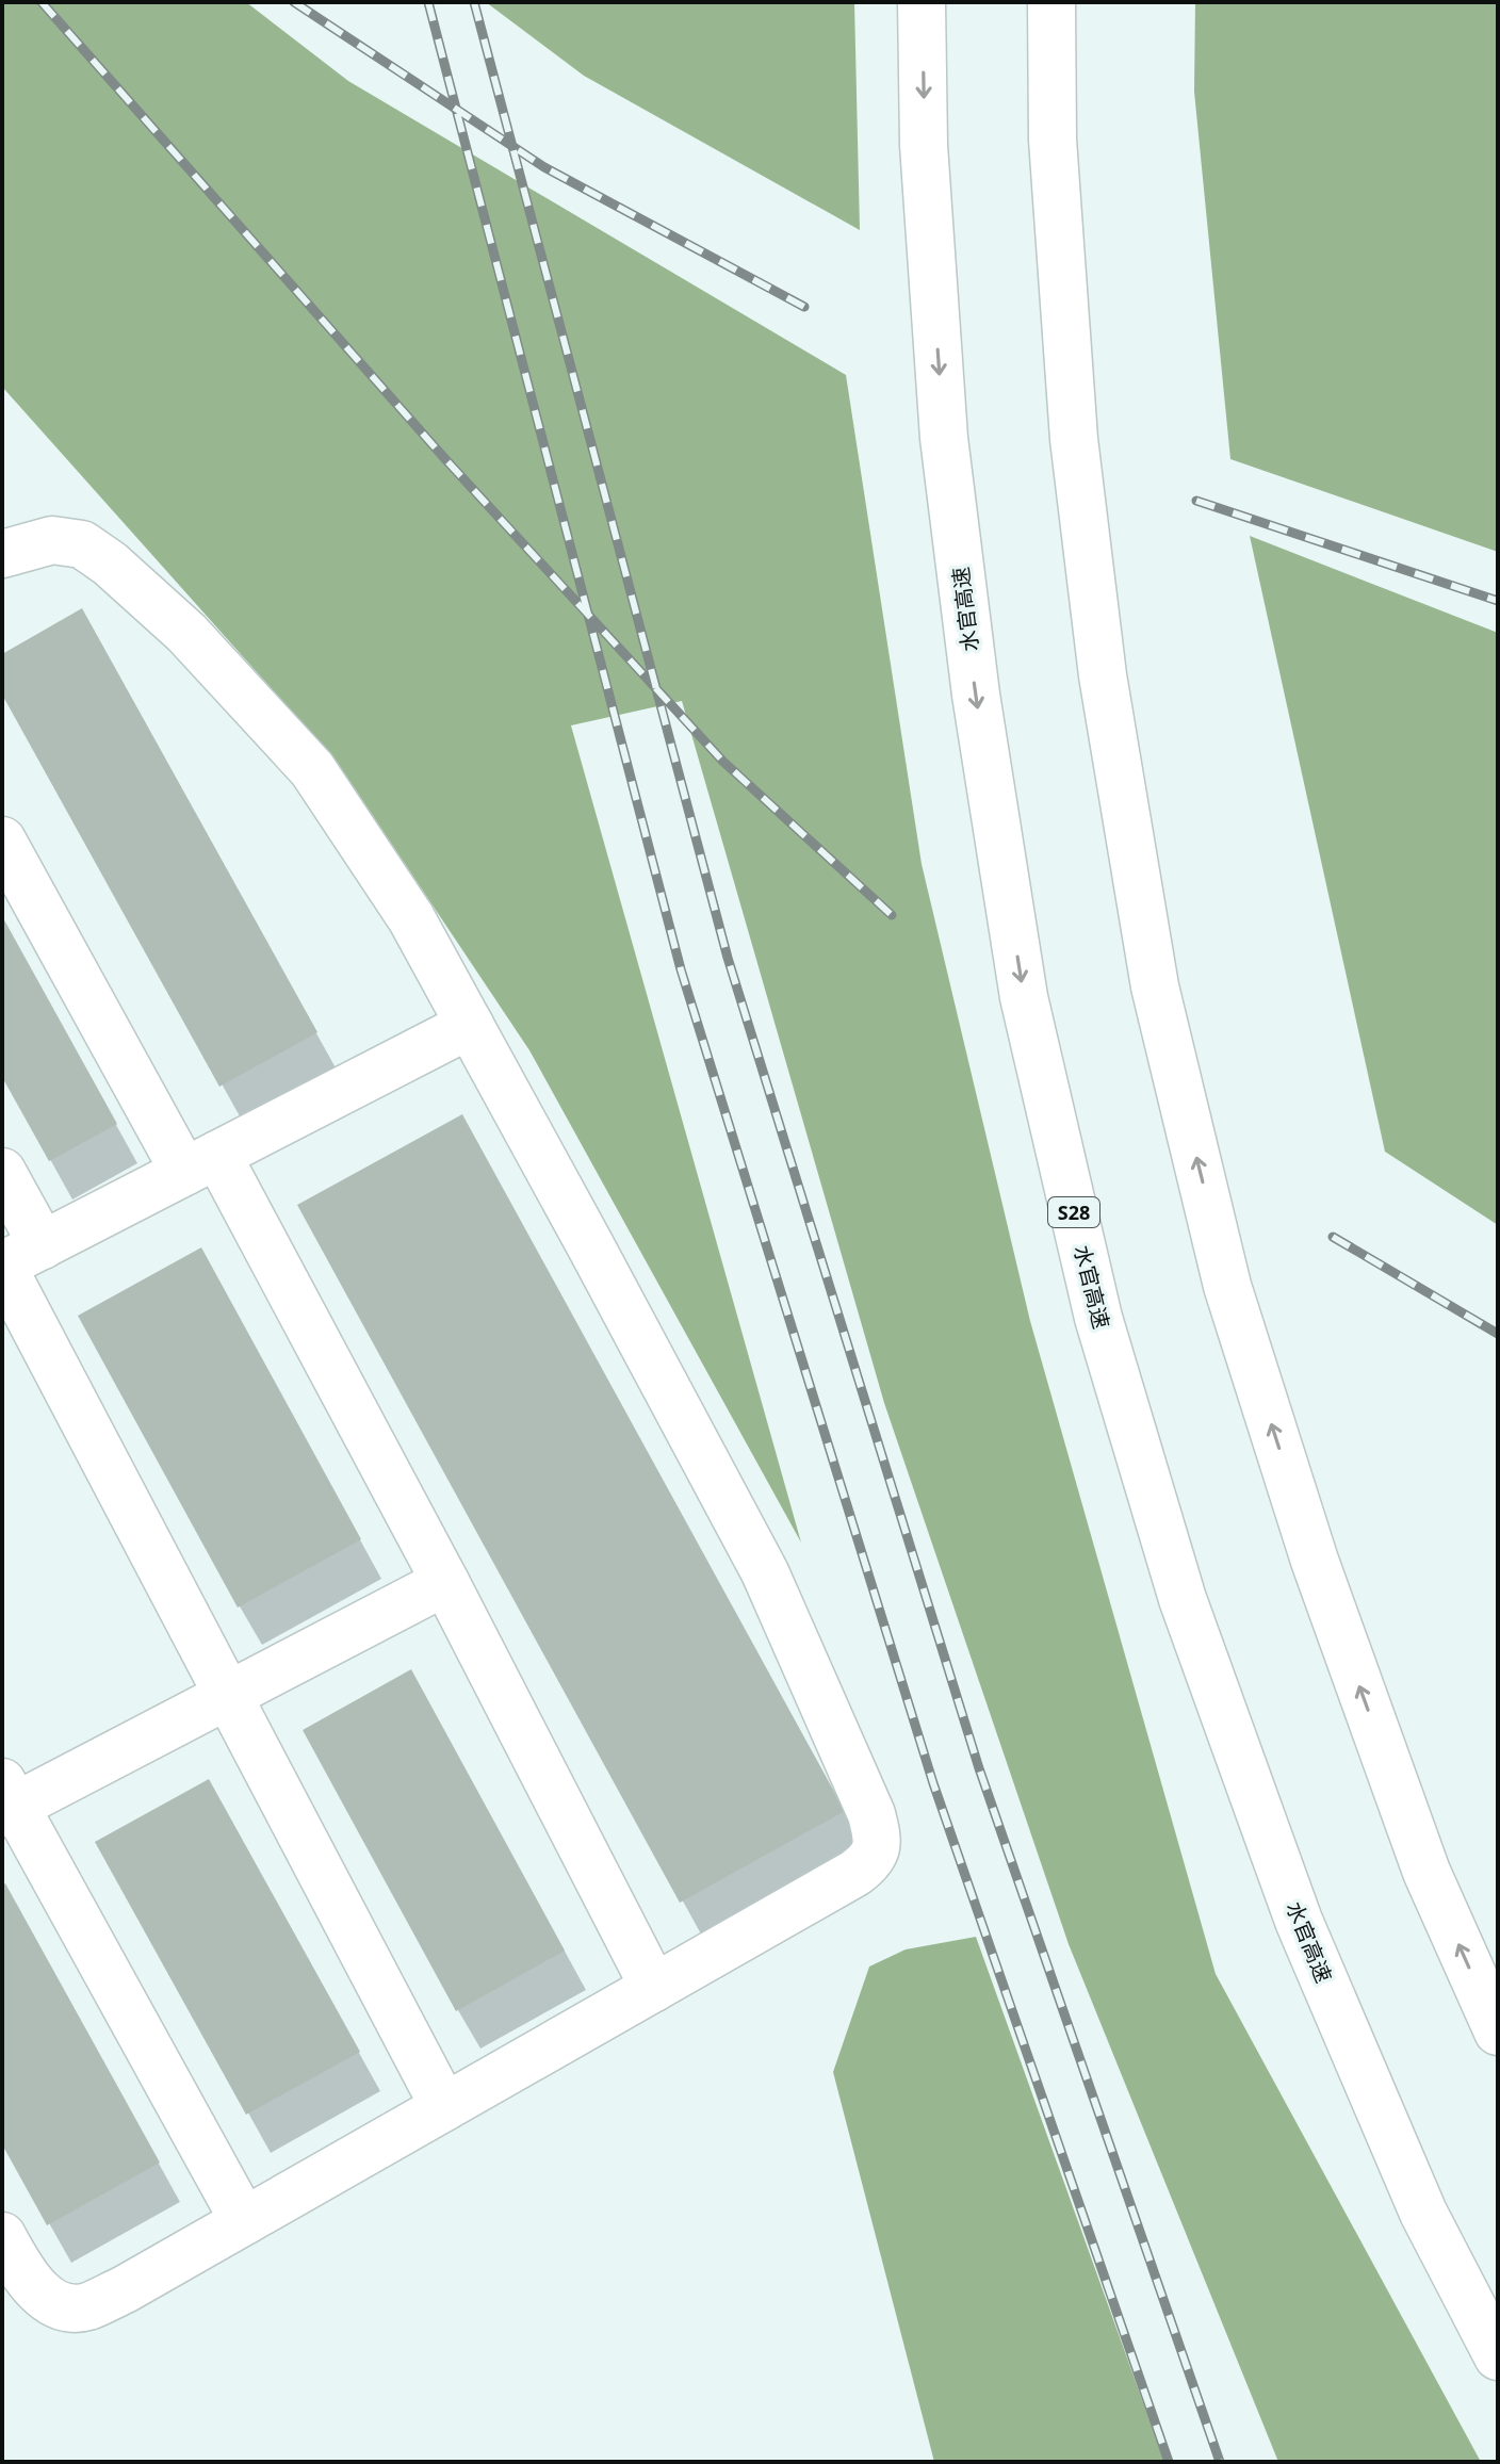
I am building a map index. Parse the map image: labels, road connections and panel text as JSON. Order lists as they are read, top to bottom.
{
  "streets": {
    "main road": ["水官高速", "S28"]
  }
}
